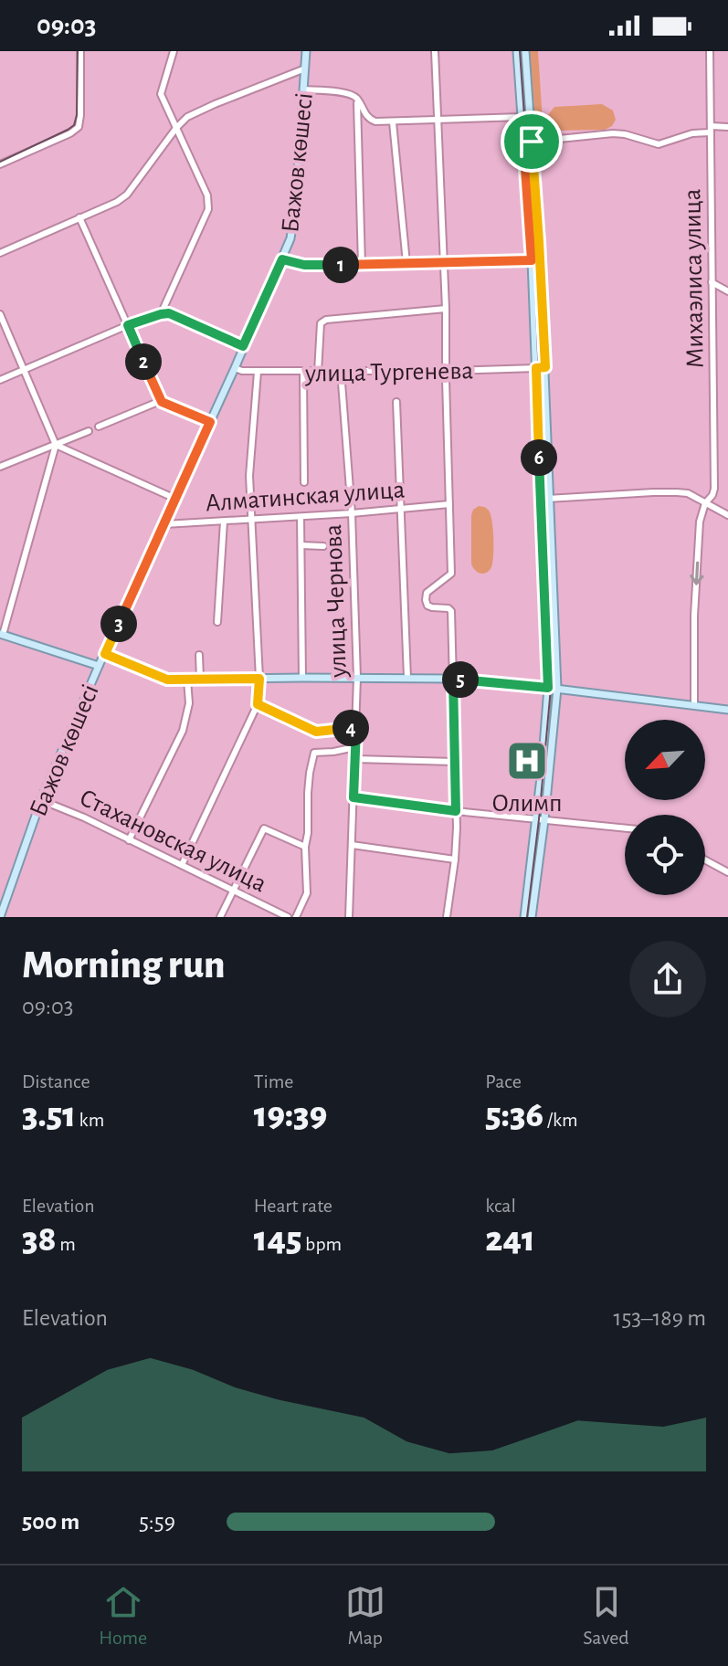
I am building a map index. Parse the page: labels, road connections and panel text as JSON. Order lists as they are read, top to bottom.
{
  "streets": {
    "main road": ["Бажов көшесі", "улица Тургенева"],
    "street": [
      "Михаэлиса улица",
      "Алматинская улица",
      "улица Чернова",
      "Стахановская улица"
    ]
  },
  "crossings": [
    ["Бажов көшесі", "улица Тургенева"],
    ["Бажов көшесі", "Алматинская улица"],
    ["Бажов көшесі", "Стахановская улица"],
    ["улица Тургенева", "улица Чернова"],
    ["Алматинская улица", "улица Чернова"]
  ],
  "places": {
    "hospital": ["Олимп"]
  },
  "north": "bottom left",
  "page": {
    "status": "09:03",
    "pins": [
      "1",
      "2",
      "6",
      "3",
      "5",
      "4"
    ],
    "heading": ["Morning run", "09:03"],
    "stats": [
      ["Distance", "3.51 km"],
      ["Time", "19:39"],
      ["Pace", "5:36 /km"],
      ["Elevation", "38 m"],
      ["Heart rate", "145 bpm"],
      ["kcal", "241"]
    ],
    "chart": ["Elevation", "153–189 m"],
    "list": [
      {
        "name": "500 m",
        "note": "5:59"
      }
    ],
    "tabs": ["Home", "Map", "Saved"]
  }
}
